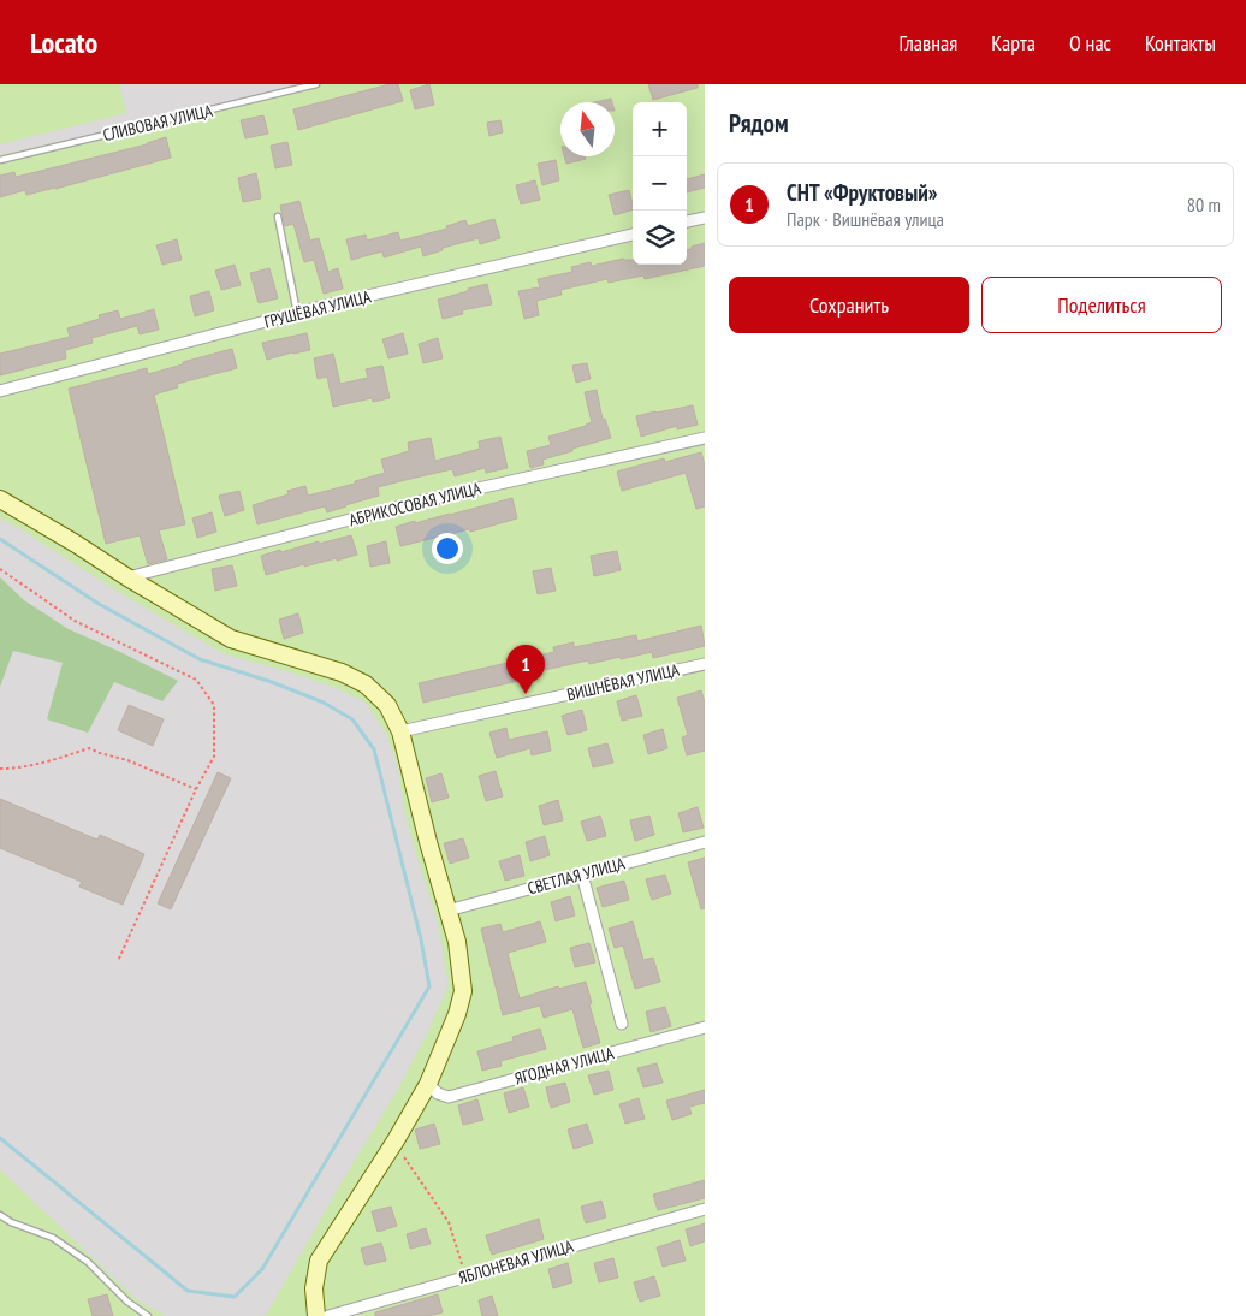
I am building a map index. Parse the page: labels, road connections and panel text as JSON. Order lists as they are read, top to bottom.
{
  "streets": {
    "street": [
      "ГРУШЁВАЯ УЛИЦА",
      "АБРИКОСОВАЯ УЛИЦА",
      "ВИШНЁВАЯ УЛИЦА",
      "СВЕТЛАЯ УЛИЦА",
      "ЯГОДНАЯ УЛИЦА",
      "ЯБЛОНЕВАЯ УЛИЦА"
    ],
    "lane": ["СЛИВОВАЯ УЛИЦА"]
  },
  "north": "top",
  "page": {
    "header": "Locato",
    "nav": [
      "Главная",
      "Карта",
      "О нас",
      "Контакты"
    ],
    "heading": "Рядом",
    "map_buttons": ["+", "−"],
    "list": [
      {
        "mark": "1",
        "name": "СНТ «Фруктовый»",
        "note": "Парк · Вишнёвая улица",
        "value": "80 m"
      }
    ],
    "buttons": ["Сохранить", "Поделиться"],
    "pins": "1"
  }
}
